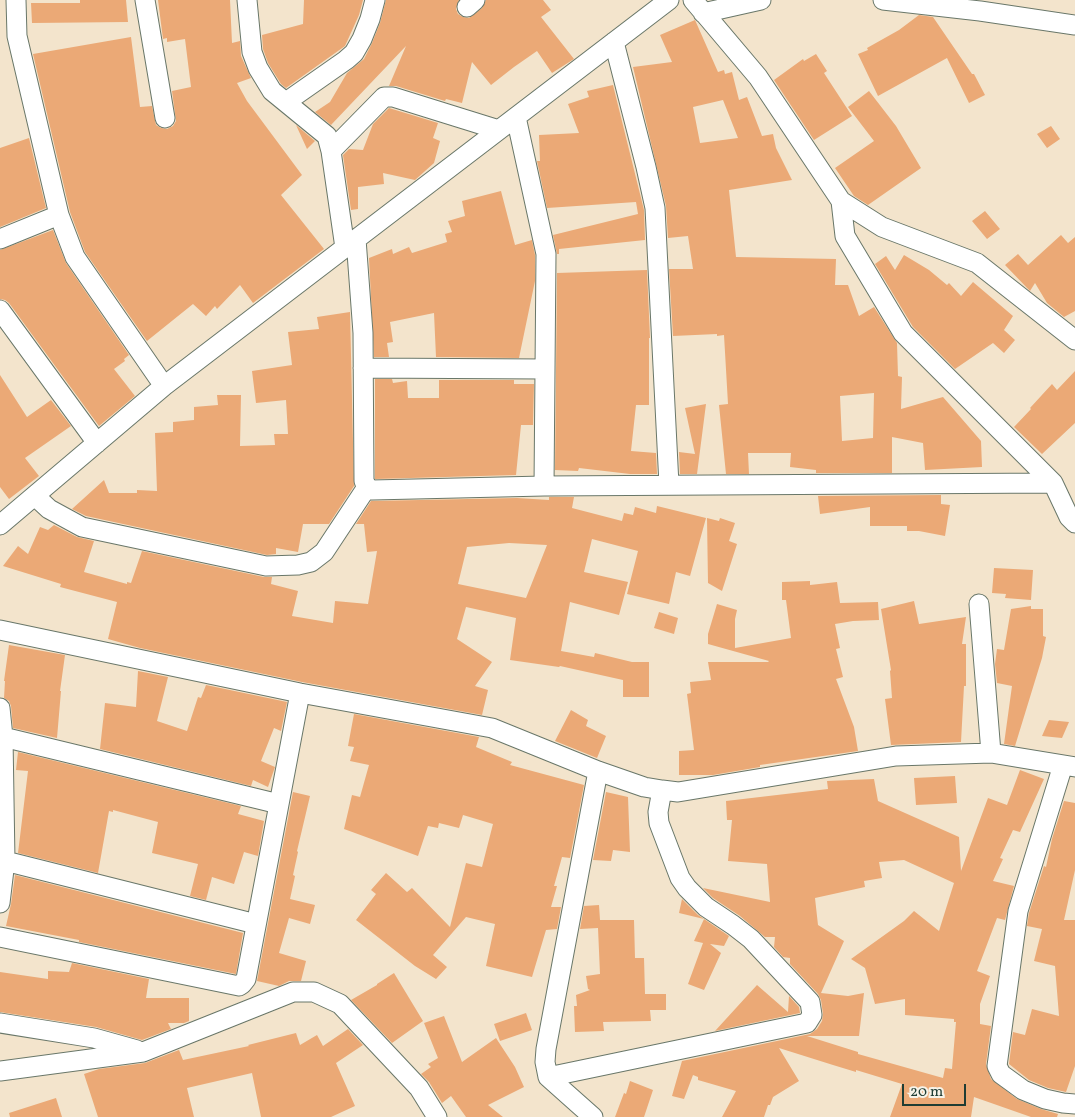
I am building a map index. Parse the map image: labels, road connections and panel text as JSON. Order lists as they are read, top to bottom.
{
  "scale_bar": "20 m"
}
